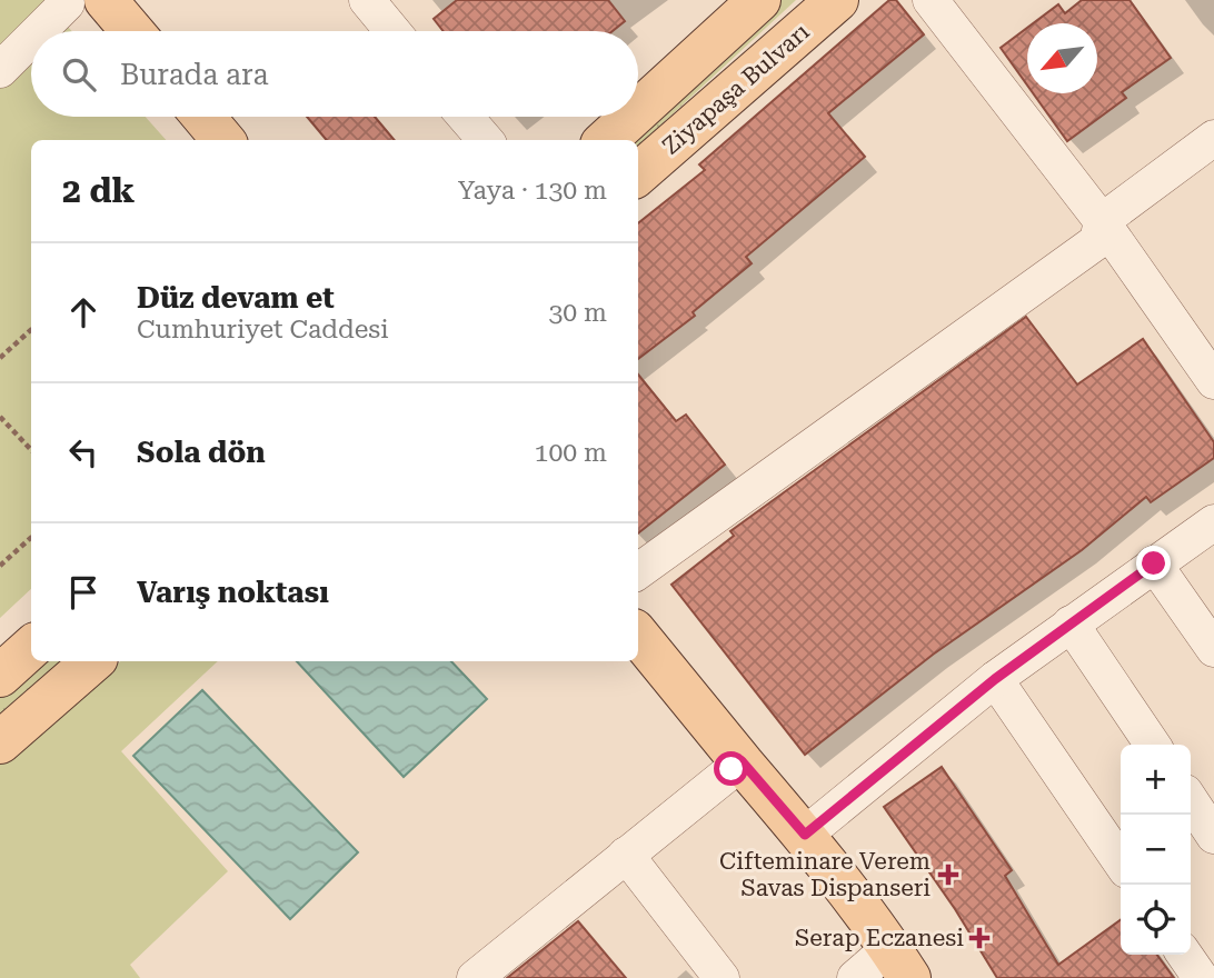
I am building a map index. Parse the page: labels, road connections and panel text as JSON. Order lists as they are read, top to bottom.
{
  "streets": {
    "main road": ["Ziyapaşa Bulvarı"]
  },
  "places": {
    "health": ["Cifteminare Verem Savas Dispanseri", "Serap Eczanesi"]
  },
  "north": "bottom left",
  "page": {
    "search": "Burada ara",
    "heading": ["2 dk", "Yaya · 130 m"],
    "list": [
      ["Düz devam et", "Cumhuriyet Caddesi", "30 m"],
      ["Sola dön", "100 m"],
      "Varış noktası"
    ],
    "map_buttons": ["+", "−"]
  }
}
